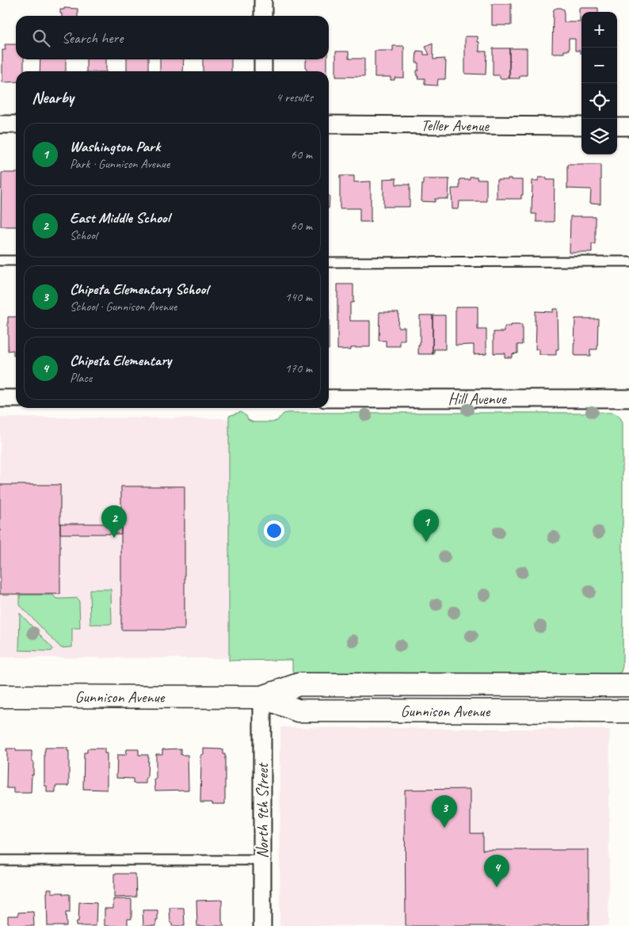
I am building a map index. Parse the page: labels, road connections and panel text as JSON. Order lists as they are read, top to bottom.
{
  "streets": {
    "street": [
      "Teller Avenue",
      "Hill Avenue",
      "Gunnison Avenue",
      "North 9th Street"
    ]
  },
  "crossings": [
    ["Gunnison Avenue", "North 9th Street"]
  ],
  "page": {
    "map_buttons": ["+", "−"],
    "search": "Search here",
    "heading": ["Nearby", "4 results"],
    "list": [
      {
        "mark": "1",
        "name": "Washington Park",
        "note": "Park · Gunnison Avenue",
        "value": "60 m"
      },
      {
        "mark": "2",
        "name": "East Middle School",
        "note": "School",
        "value": "60 m"
      },
      {
        "mark": "3",
        "name": "Chipeta Elementary School",
        "note": "School · Gunnison Avenue",
        "value": "140 m"
      },
      {
        "mark": "4",
        "name": "Chipeta Elementary",
        "note": "Place",
        "value": "170 m"
      }
    ],
    "pins": [
      "2",
      "1",
      "3",
      "4"
    ]
  }
}
